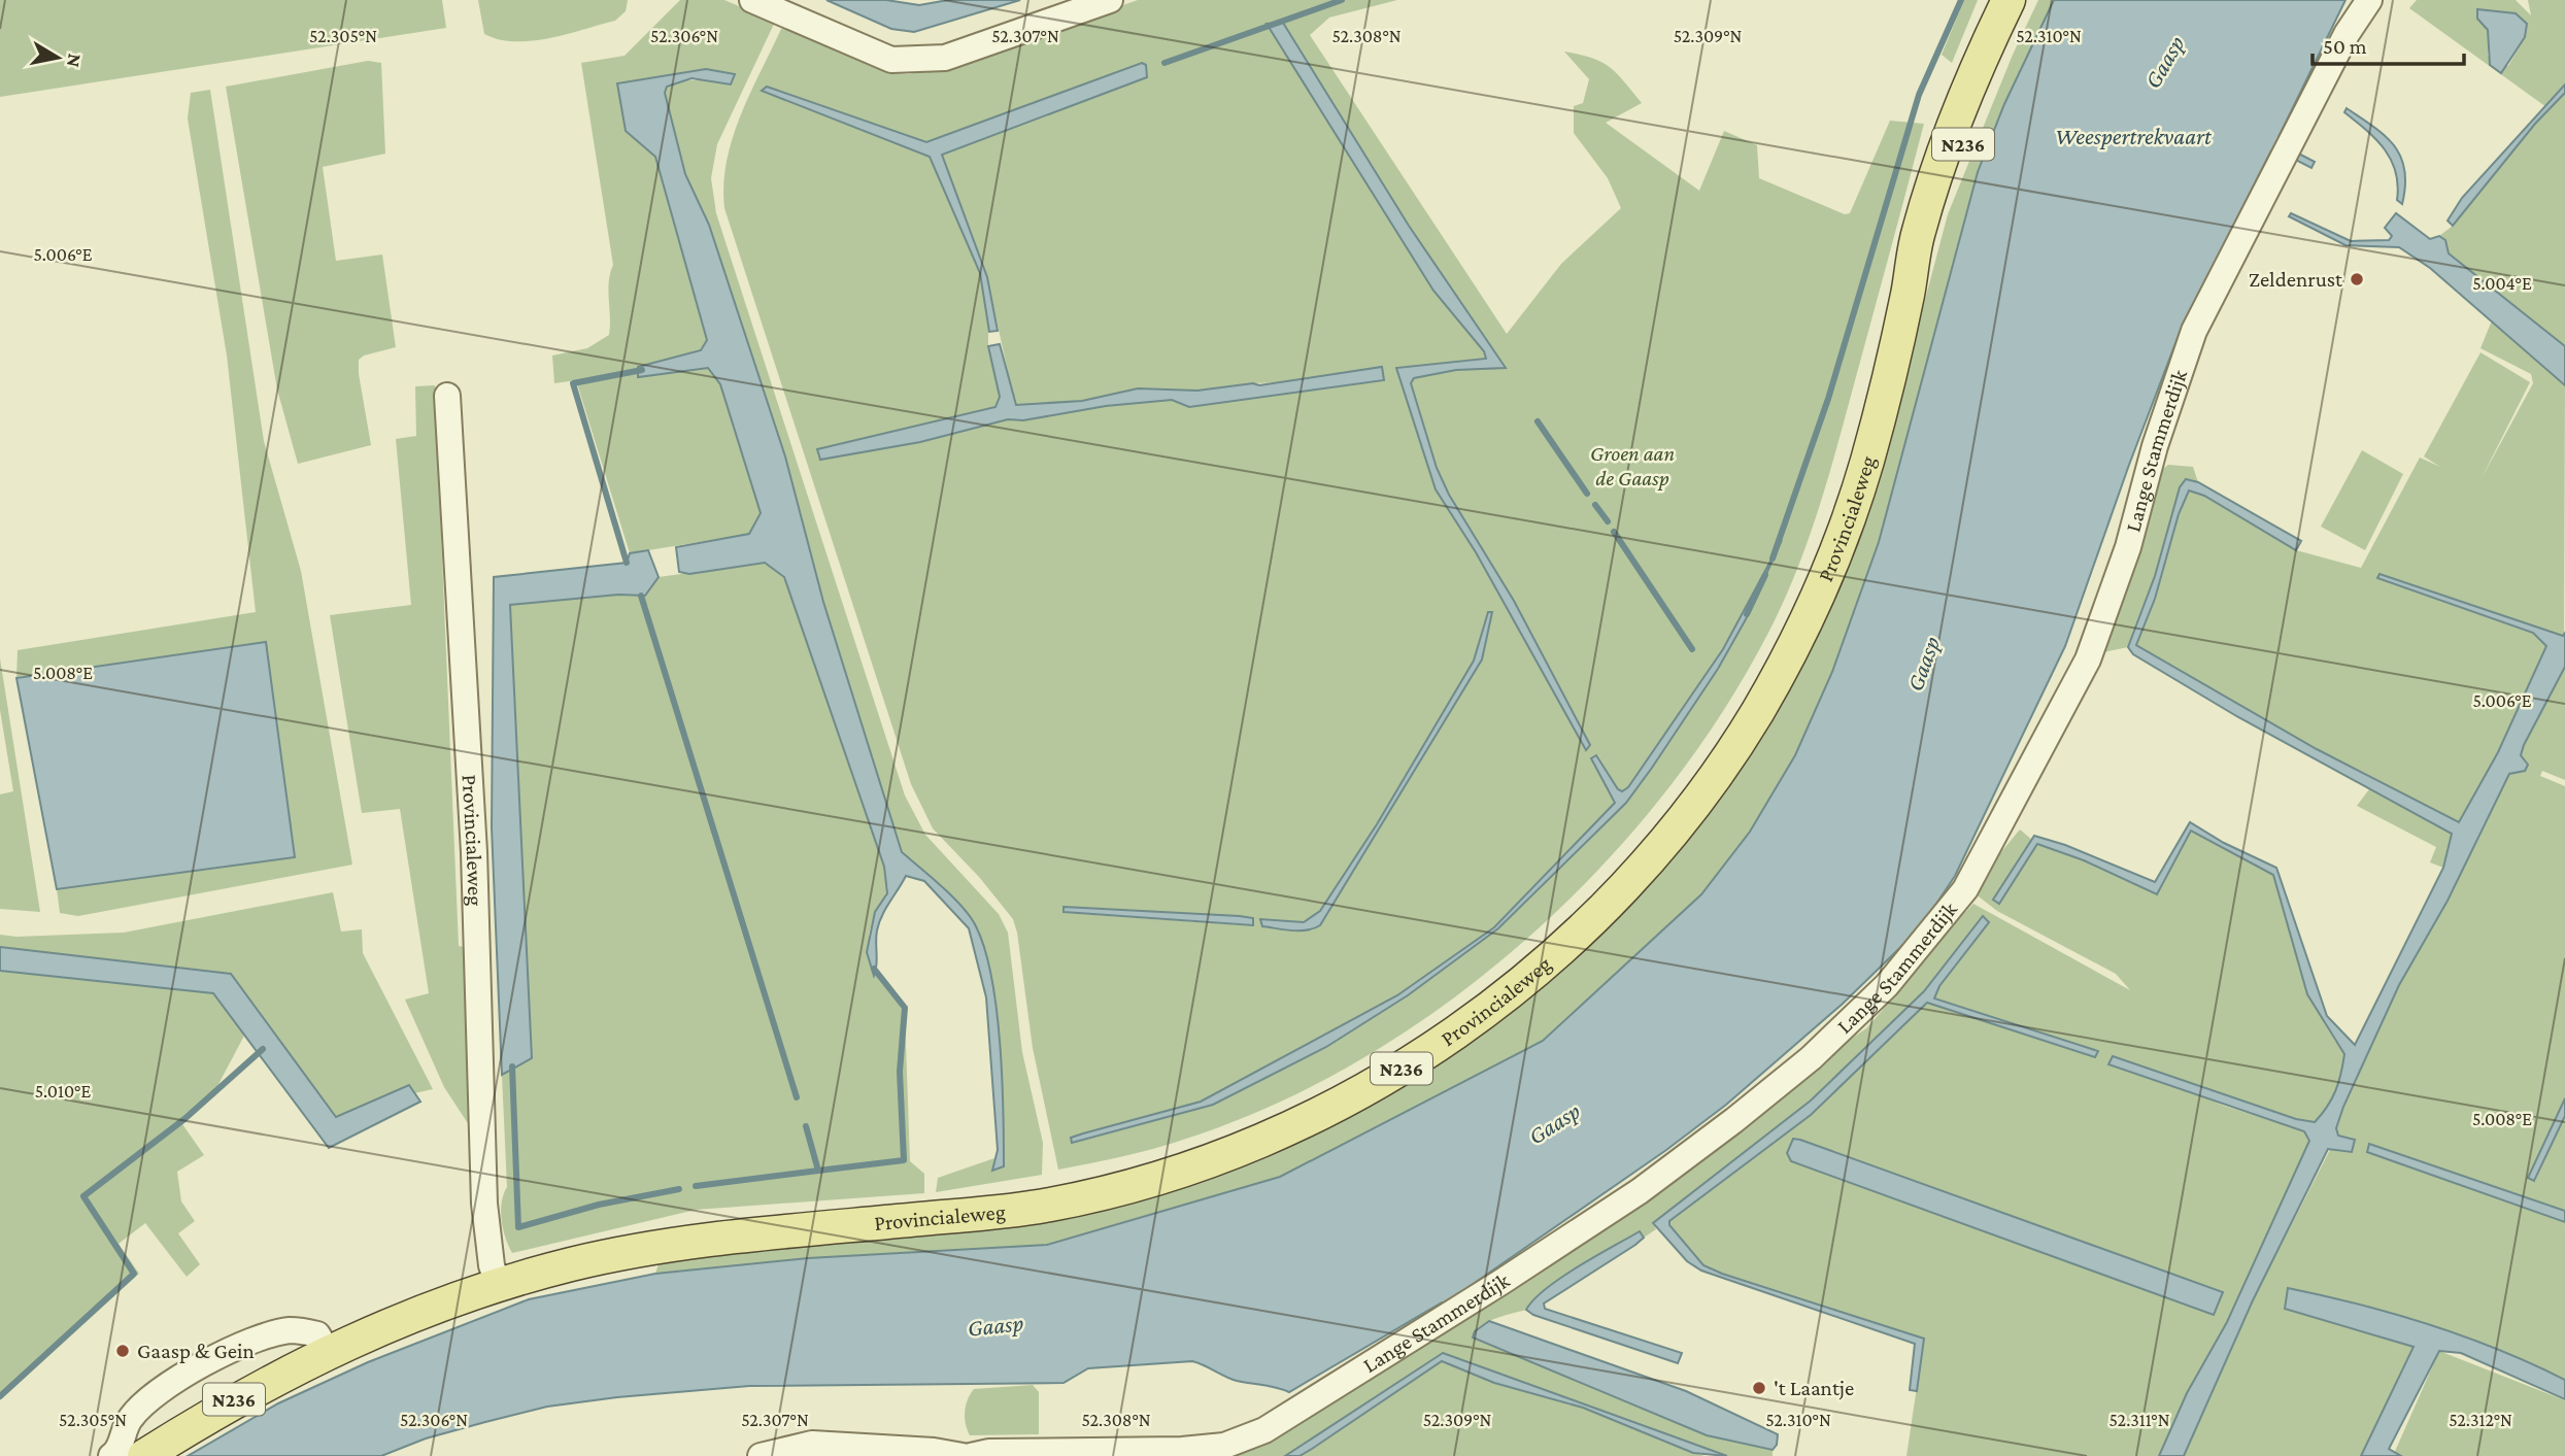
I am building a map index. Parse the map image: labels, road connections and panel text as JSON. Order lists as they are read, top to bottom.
{
  "streets": {
    "main road": ["N236", "Provincialeweg"],
    "street": ["Lange Stammerdijk"]
  },
  "water": ["Gaasp", "Weespertrekvaart"],
  "parks": ["Groen aan de Gaasp"],
  "places": ["Zeldenrust", "Gaasp & Gein", "'t Laantje"],
  "scale_bar": "50 m",
  "north": "right",
  "coordinates": [
    "52.305°N",
    "52.306°N",
    "52.307°N",
    "52.308°N",
    "52.309°N",
    "52.310°N",
    "5.006°E",
    "5.004°E",
    "5.008°E",
    "5.010°E",
    "52.311°N",
    "52.312°N"
  ]
}
